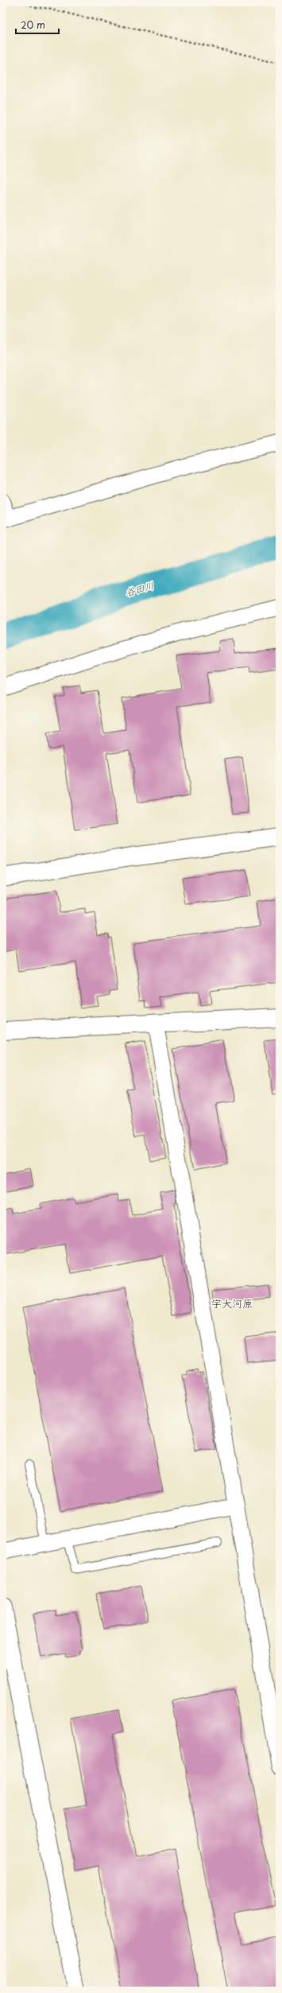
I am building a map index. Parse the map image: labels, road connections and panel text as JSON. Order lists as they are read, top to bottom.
{
  "districts": ["字大河原"],
  "water": ["谷田川"],
  "scale_bar": "20 m"
}
